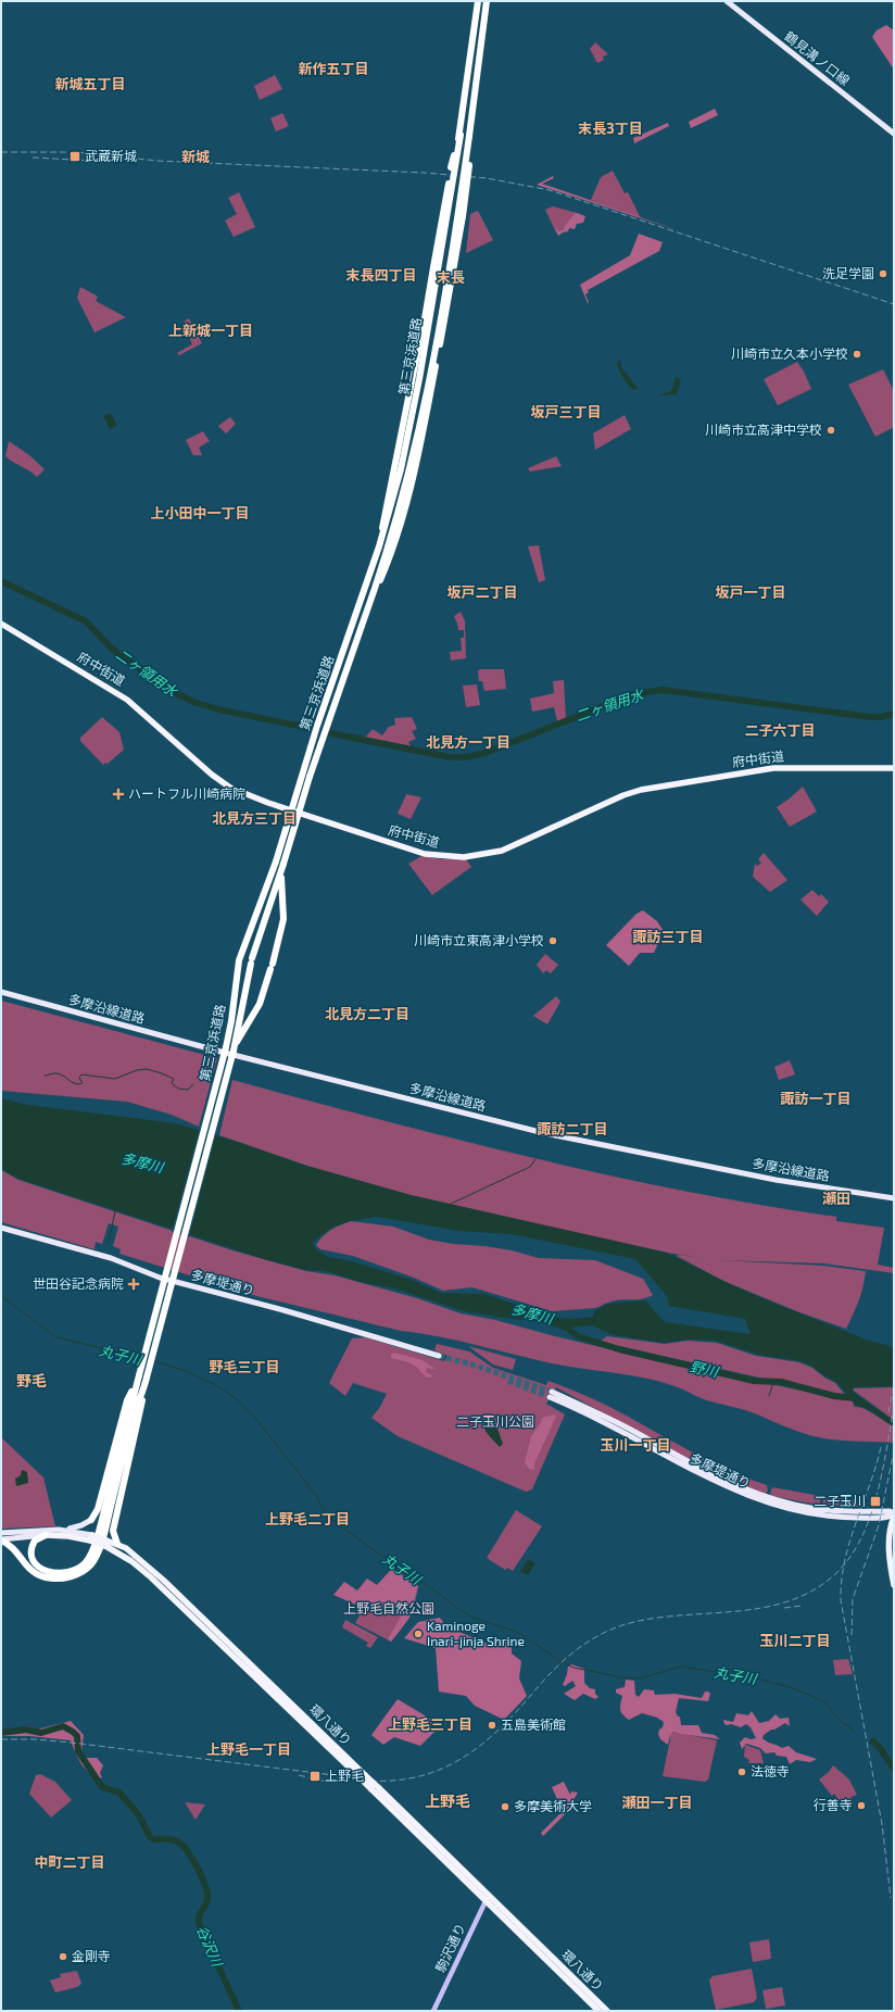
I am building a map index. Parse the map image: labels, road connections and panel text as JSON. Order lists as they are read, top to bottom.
{
  "streets": {
    "highway": ["第三京浜道路", "府中街道", "環八通り"],
    "main road": [
      "鶴見溝ノ口線",
      "多摩沿線道路",
      "多摩堤通り",
      "駒沢通り"
    ]
  },
  "crossings": [
    ["環八通り", "駒沢通り"]
  ],
  "districts": [
    "新作五丁目",
    "新城五丁目",
    "末長3丁目",
    "新城",
    "末長四丁目",
    "末長",
    "上新城一丁目",
    "坂戸三丁目",
    "上小田中一丁目",
    "坂戸二丁目",
    "坂戸一丁目",
    "二子六丁目",
    "北見方一丁目",
    "北見方三丁目",
    "諏訪三丁目",
    "北見方二丁目",
    "諏訪一丁目",
    "諏訪二丁目",
    "瀬田",
    "野毛三丁目",
    "野毛",
    "玉川一丁目",
    "上野毛二丁目",
    "玉川二丁目",
    "上野毛三丁目",
    "上野毛一丁目",
    "上野毛",
    "瀬田一丁目",
    "中町二丁目"
  ],
  "water": [
    "二ヶ領用水",
    "多摩川",
    "丸子川",
    "野川",
    "谷沢川"
  ],
  "parks": ["二子玉川公園", "上野毛自然公園"],
  "places": {
    "transit": ["武蔵新城", "二子玉川", "上野毛"],
    "other": [
      "洗足学園",
      "川崎市立久本小学校",
      "川崎市立高津中学校",
      "川崎市立東高津小学校",
      "Kaminoge Inari-jinja Shrine",
      "五島美術館",
      "法徳寺",
      "行善寺",
      "多摩美術大学",
      "金剛寺"
    ],
    "health": ["ハートフル川崎病院", "世田谷記念病院"]
  }
}
